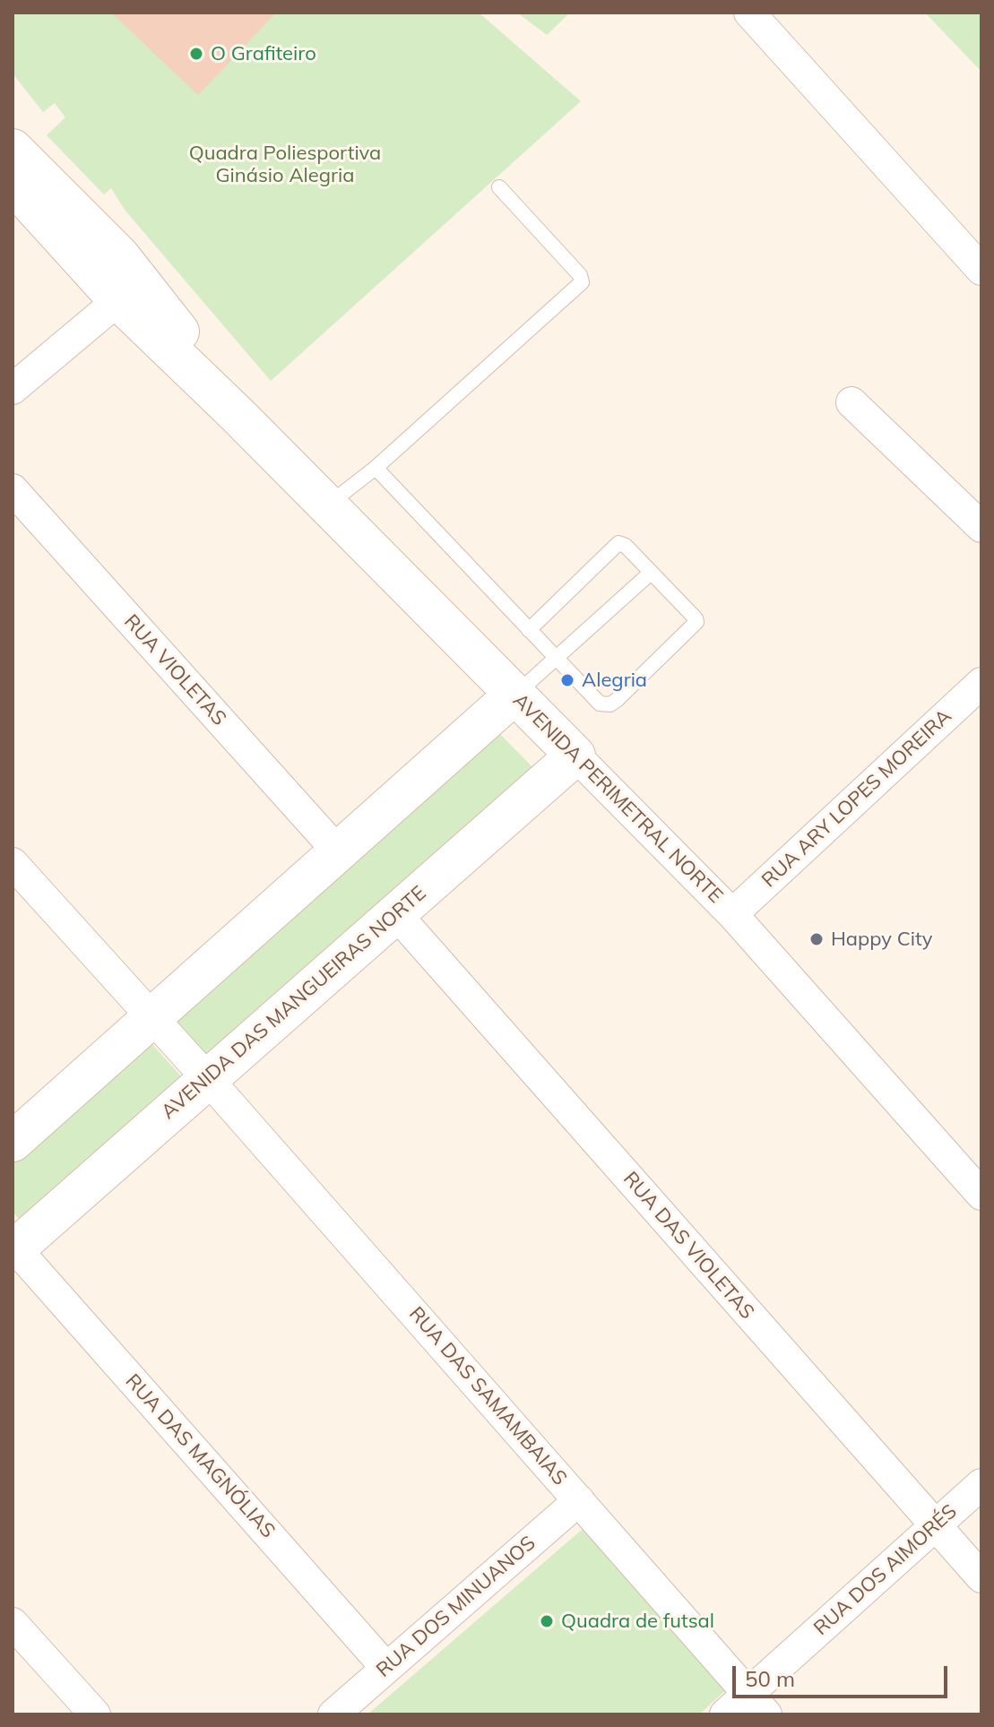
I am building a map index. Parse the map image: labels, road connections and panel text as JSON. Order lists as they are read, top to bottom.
{
  "streets": {
    "street": [
      "RUA VIOLETAS",
      "AVENIDA PERIMETRAL NORTE",
      "RUA ARY LOPES MOREIRA",
      "AVENIDA DAS MANGUEIRAS NORTE",
      "RUA DAS VIOLETAS",
      "RUA DAS SAMAMBAIAS",
      "RUA DAS MAGNÓLIAS",
      "RUA DOS AIMORÉS",
      "RUA DOS MINUANOS"
    ]
  },
  "crossings": [
    ["AVENIDA PERIMETRAL NORTE", "RUA ARY LOPES MOREIRA"],
    ["AVENIDA PERIMETRAL NORTE", "AVENIDA DAS MANGUEIRAS NORTE"],
    ["AVENIDA DAS MANGUEIRAS NORTE", "RUA DAS VIOLETAS"],
    ["AVENIDA DAS MANGUEIRAS NORTE", "RUA DAS SAMAMBAIAS"],
    ["AVENIDA DAS MANGUEIRAS NORTE", "RUA DAS MAGNÓLIAS"],
    ["RUA DAS VIOLETAS", "RUA DOS AIMORÉS"],
    ["RUA DAS SAMAMBAIAS", "RUA DOS AIMORÉS"],
    ["RUA DAS SAMAMBAIAS", "RUA DOS MINUANOS"],
    ["RUA DAS MAGNÓLIAS", "RUA DOS MINUANOS"]
  ],
  "parks": ["Quadra Poliesportiva Ginásio Alegria"],
  "places": [
    "O Grafiteiro",
    "Alegria",
    "Happy City",
    "Quadra de futsal"
  ],
  "scale_bar": "50 m"
}
